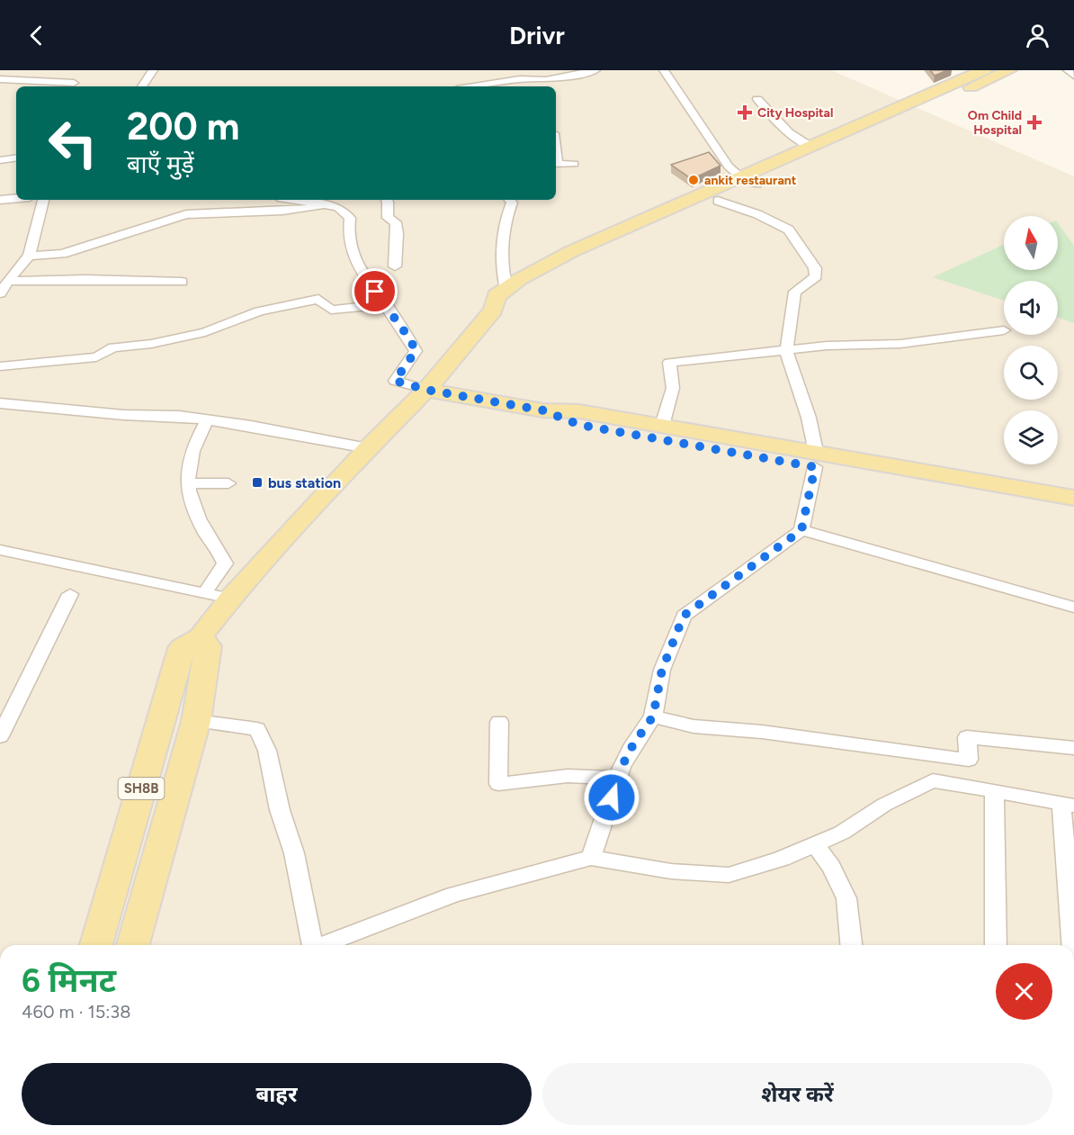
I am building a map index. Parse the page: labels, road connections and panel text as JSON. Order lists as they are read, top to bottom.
{
  "streets": {
    "main road": ["SH8B"]
  },
  "places": {
    "health": ["City Hospital", "Om Child Hospital"],
    "other": ["ankit restaurant"],
    "transit": ["bus station"]
  },
  "north": "top",
  "page": {
    "header": "Drivr",
    "turn": ["200 m", "बाएँ मुड़ें"],
    "heading": ["6 मिनट", "460 m · 15:38"],
    "buttons": ["बाहर", "शेयर करें"]
  }
}
